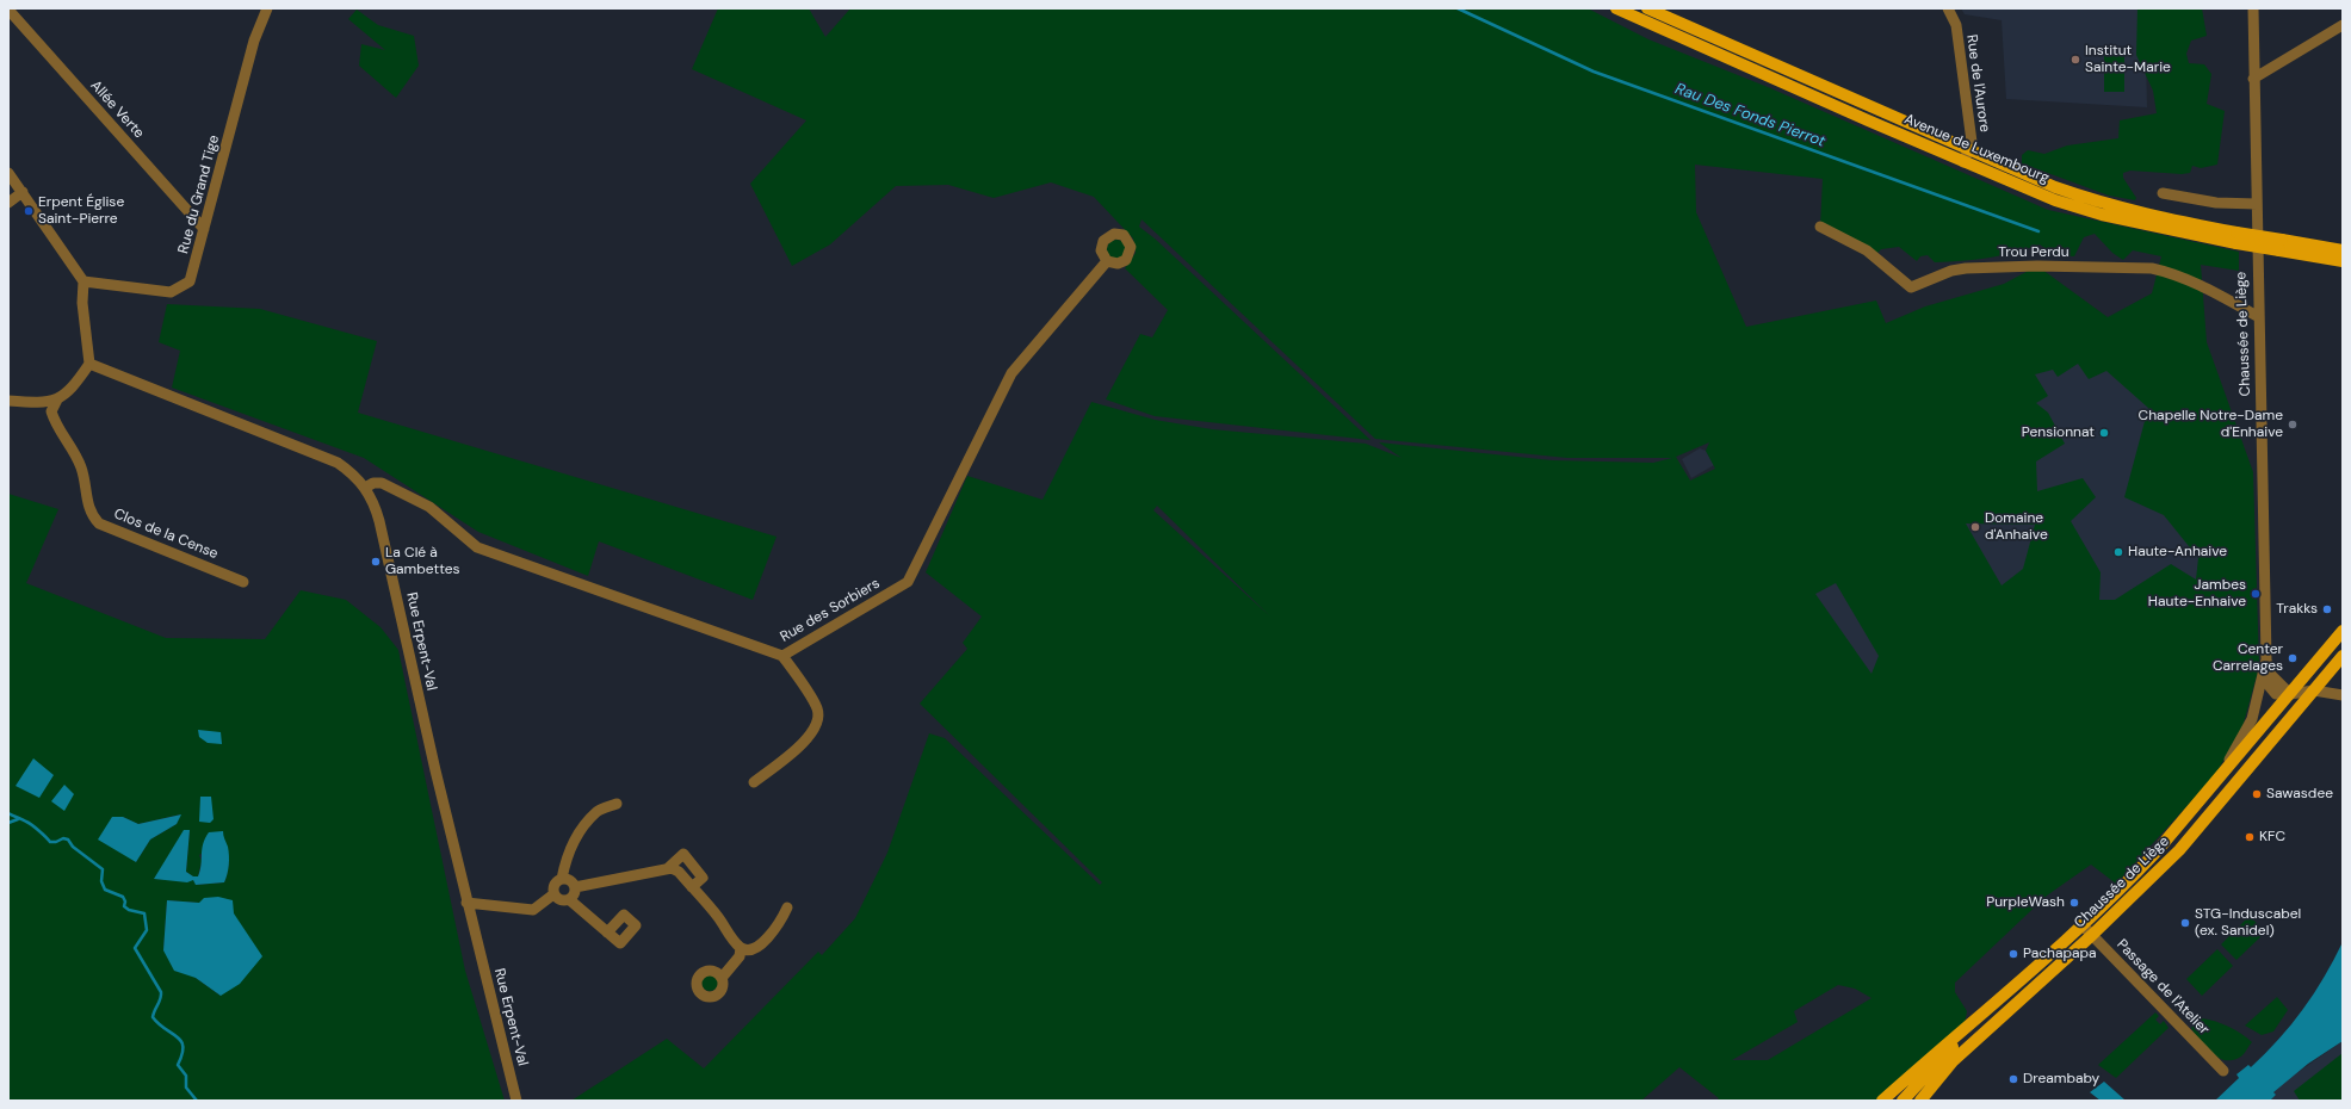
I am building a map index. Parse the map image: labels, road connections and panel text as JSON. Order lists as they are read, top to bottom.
{
  "streets": {
    "main road": ["Avenue de Luxembourg", "Chaussée de Liège"],
    "street": [
      "Rue de l'Aurore",
      "Allée Verte",
      "Rue du Grand Tige",
      "Trou Perdu",
      "Clos de la Cense",
      "Rue des Sorbiers",
      "Rue Erpent-Val",
      "Passage de l'Atelier"
    ]
  },
  "crossings": [
    ["Rue de l'Aurore", "Avenue de Luxembourg"],
    ["Allée Verte", "Rue du Grand Tige"],
    ["Trou Perdu", "Chaussée de Liège"],
    ["Chaussée de Liège", "Passage de l'Atelier"],
    ["Rue des Sorbiers", "Rue Erpent-Val"]
  ],
  "water": ["Rau Des Fonds Pierrot"],
  "places": [
    "Institut Sainte-Marie",
    "Erpent Église Saint-Pierre",
    "Chapelle Notre-Dame d'Enhaive",
    "Pensionnat",
    "Domaine d'Anhaive",
    "Haute-Anhaive",
    "La Clé à Gambettes",
    "Jambes Haute-Enhaive",
    "Trakks",
    "Center Carrelages",
    "Sawasdee",
    "KFC",
    "PurpleWash",
    "STG-Induscabel (ex. Sanidel)",
    "Pachapapa",
    "Dreambaby"
  ]
}
